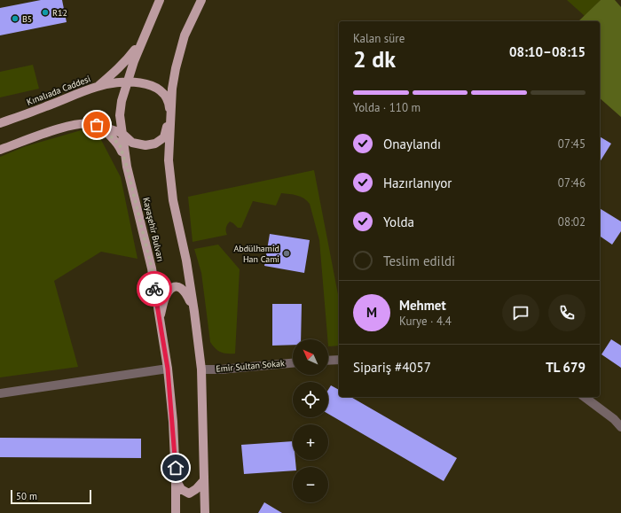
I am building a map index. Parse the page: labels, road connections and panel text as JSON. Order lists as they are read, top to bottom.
{
  "streets": {
    "main road": ["Kınalıada Caddesi", "Kayaşehir Bulvarı"],
    "street": ["Emir Sultan Sokak"]
  },
  "crossings": [
    ["Kınalıada Caddesi", "Kayaşehir Bulvarı"]
  ],
  "places": ["R12", "B5", "Abdülhamid Han Cami"],
  "scale_bar": "50 m",
  "north": "top left",
  "page": {
    "heading": ["2 dk", "Kalan süre", "08:10–08:15"],
    "panel": [
      "Mehmet",
      "Kurye · 4.4",
      "Sipariş #4057",
      "TL 679"
    ],
    "bar": "Yolda · 110 m",
    "list": [
      ["Onaylandı", "07:45"],
      ["Hazırlanıyor", "07:46"],
      ["Yolda", "08:02"],
      "Teslim edildi"
    ],
    "round": "M",
    "map_buttons": ["+", "−"],
    "scale": "50 m"
  }
}
